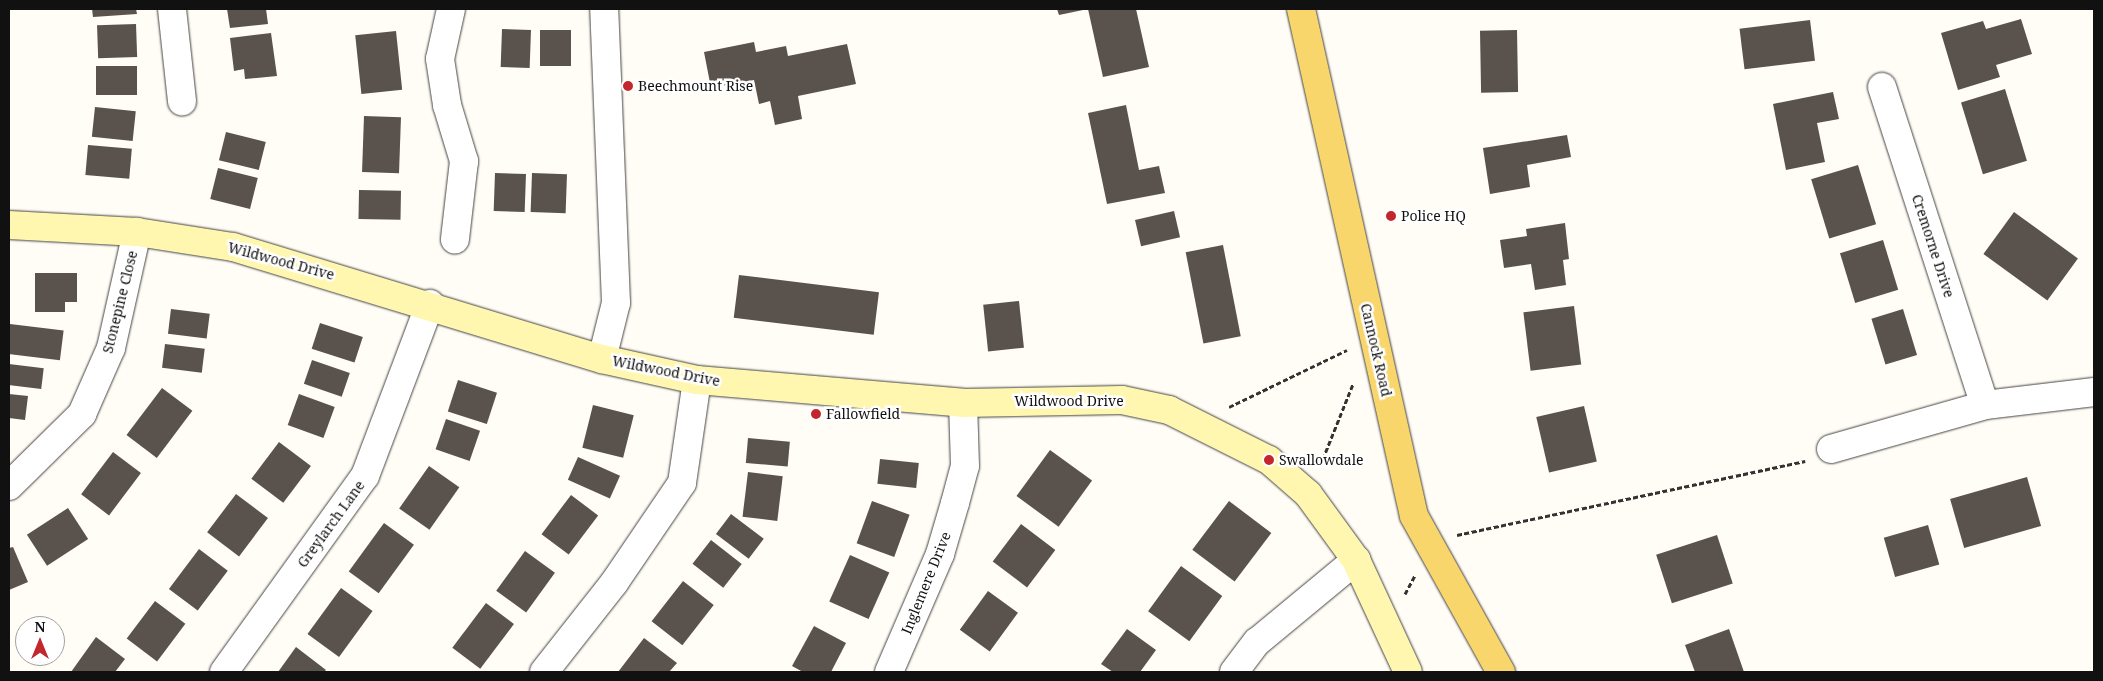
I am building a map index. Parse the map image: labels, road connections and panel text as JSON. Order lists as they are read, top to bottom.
{
  "streets": {
    "main road": ["Cannock Road"],
    "street": [
      "Cremorne Drive",
      "Wildwood Drive",
      "Stonepine Close",
      "Greylarch Lane",
      "Inglemere Drive"
    ]
  },
  "crossings": [
    ["Wildwood Drive", "Stonepine Close"],
    ["Wildwood Drive", "Greylarch Lane"],
    ["Wildwood Drive", "Inglemere Drive"]
  ],
  "places": [
    "Beechmount Rise",
    "Police HQ",
    "Fallowfield",
    "Swallowdale"
  ],
  "north": "top"
}
